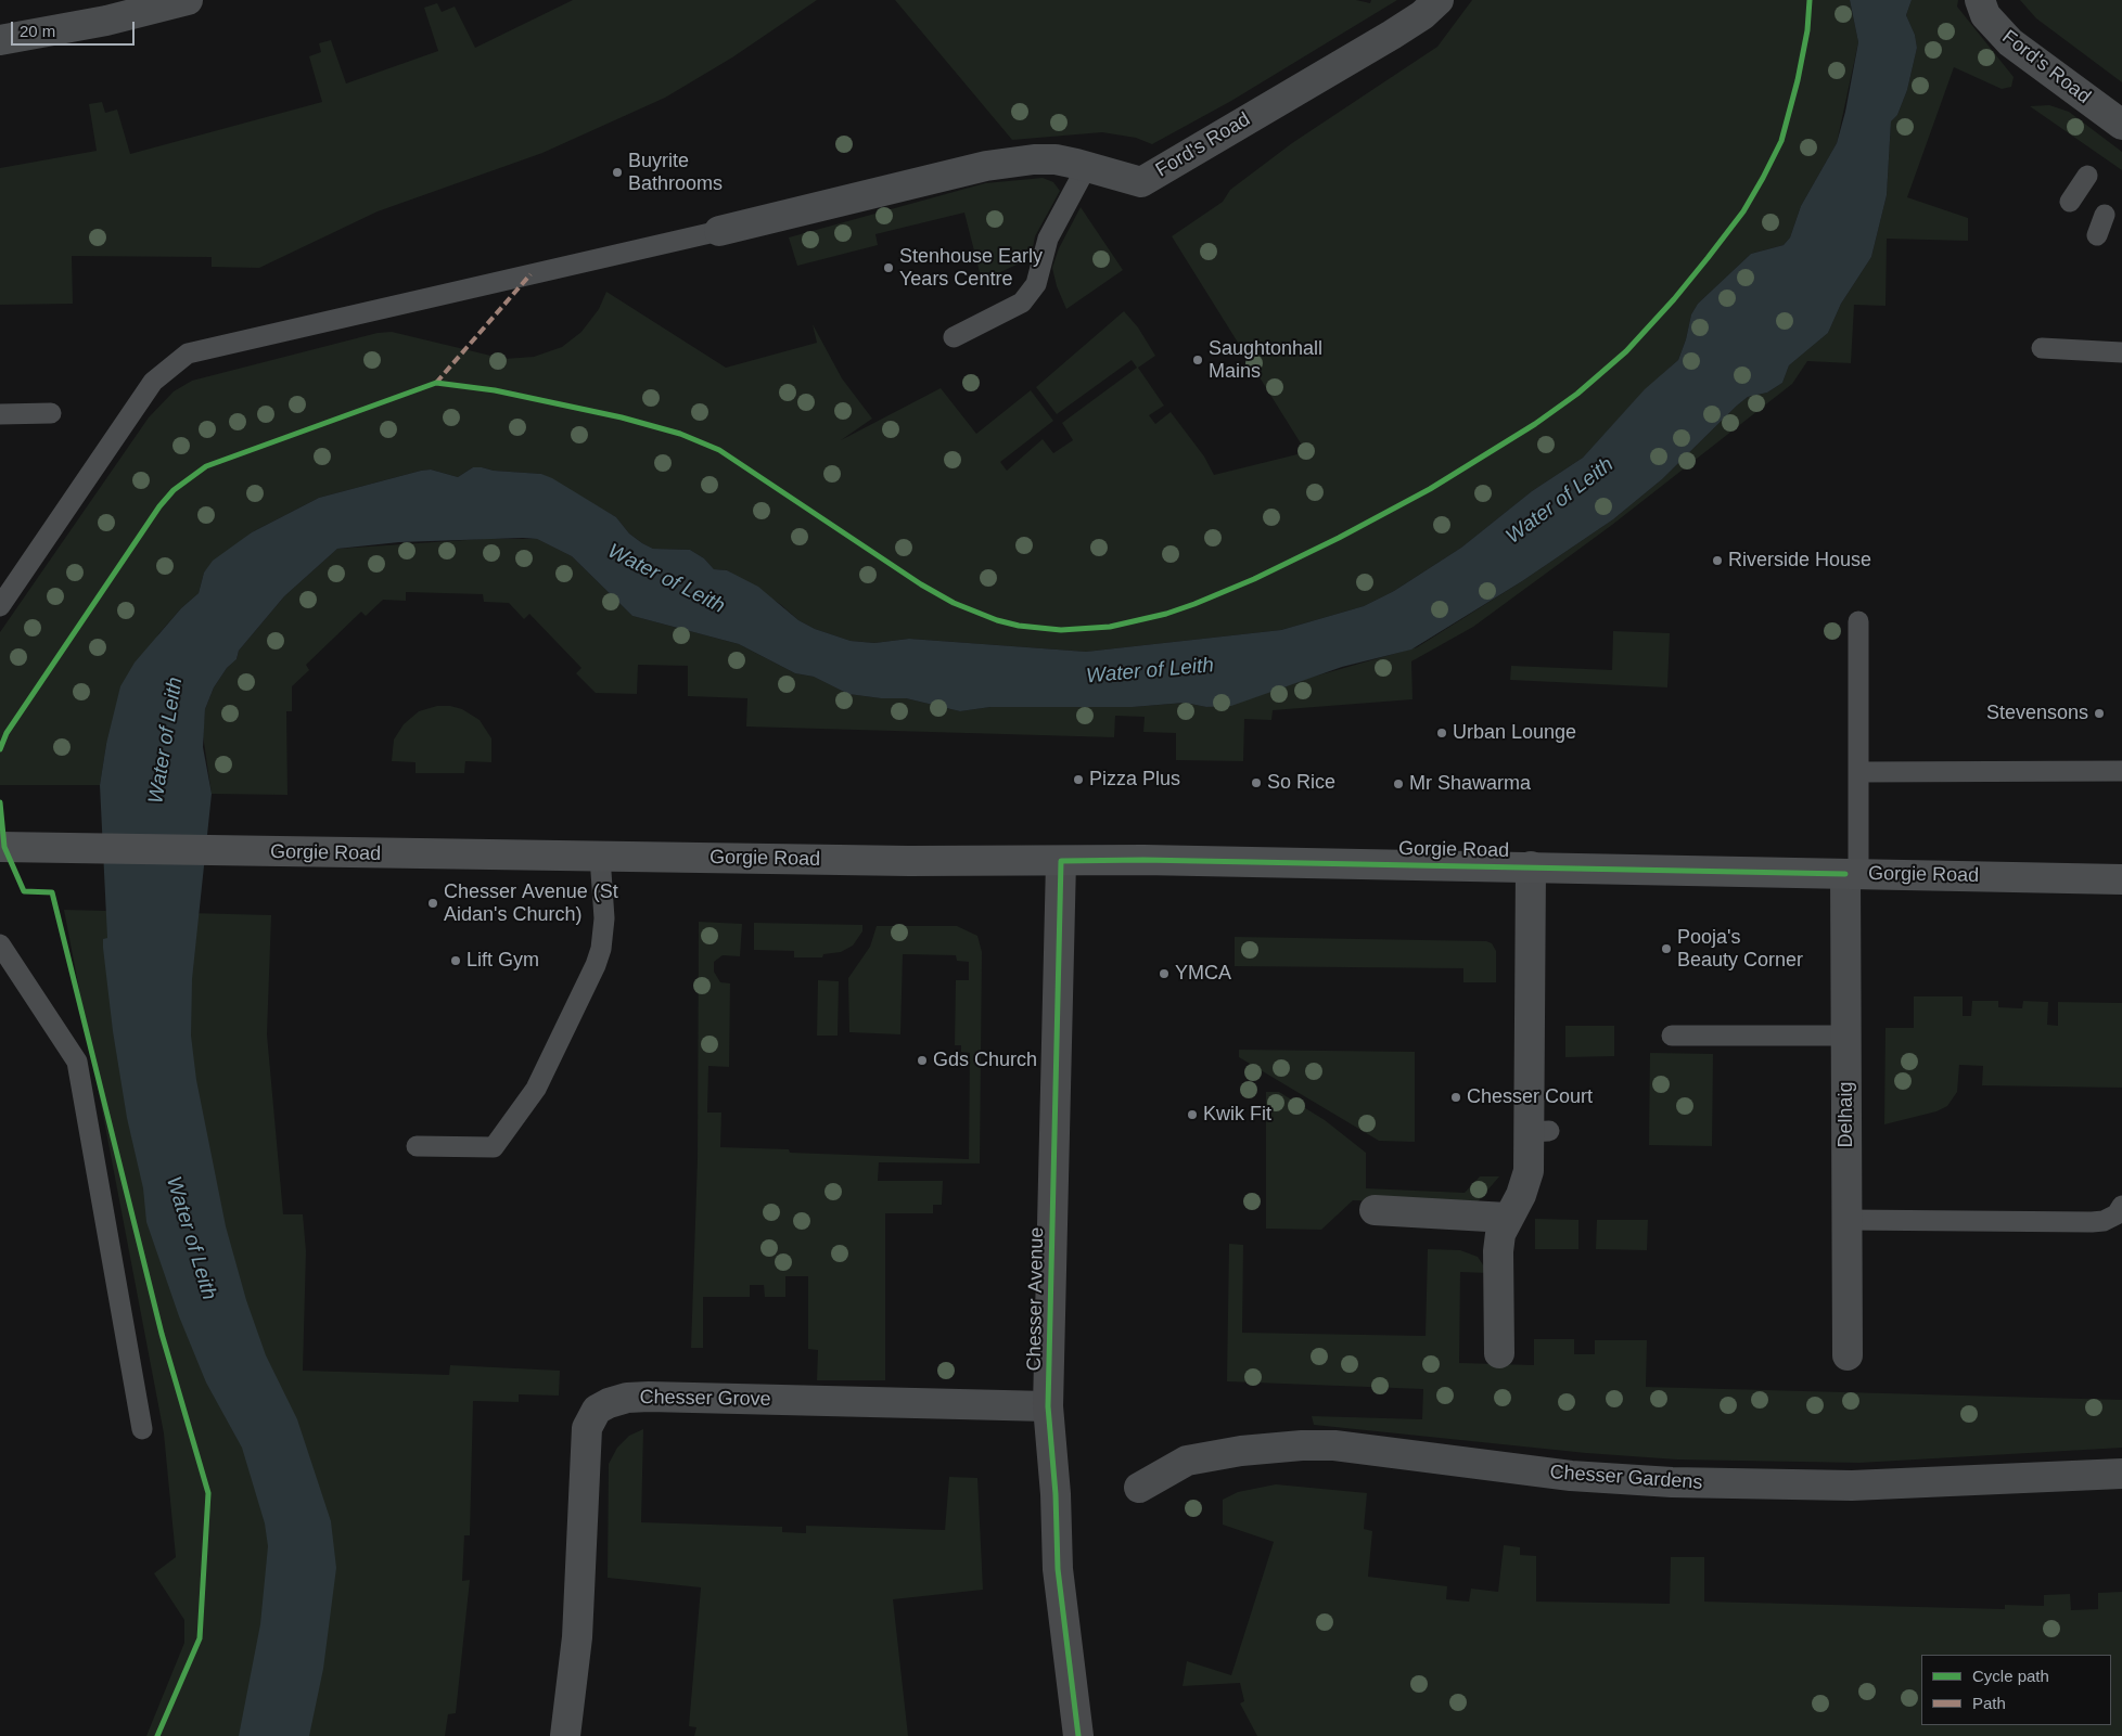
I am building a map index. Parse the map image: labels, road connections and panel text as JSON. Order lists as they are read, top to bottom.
{
  "streets": {
    "main road": ["Gorgie Road"],
    "street": [
      "Ford's Road",
      "Delhaig",
      "Chesser Avenue",
      "Chesser Grove",
      "Chesser Gardens"
    ]
  },
  "crossings": [
    ["Gorgie Road", "Delhaig"],
    ["Gorgie Road", "Chesser Avenue"],
    ["Chesser Avenue", "Chesser Grove"]
  ],
  "water": ["Water of Leith"],
  "places": [
    "Buyrite Bathrooms",
    "Stenhouse Early Years Centre",
    "Saughtonhall Mains",
    "Riverside House",
    "Stevensons",
    "Urban Lounge",
    "Pizza Plus",
    "So Rice",
    "Mr Shawarma",
    "Chesser Avenue (St Aidan's Church)",
    "Pooja's Beauty Corner",
    "Lift Gym",
    "YMCA",
    "Gds Church",
    "Chesser Court",
    "Kwik Fit"
  ],
  "legend": ["Cycle path", "Path"],
  "scale_bar": "20 m"
}
